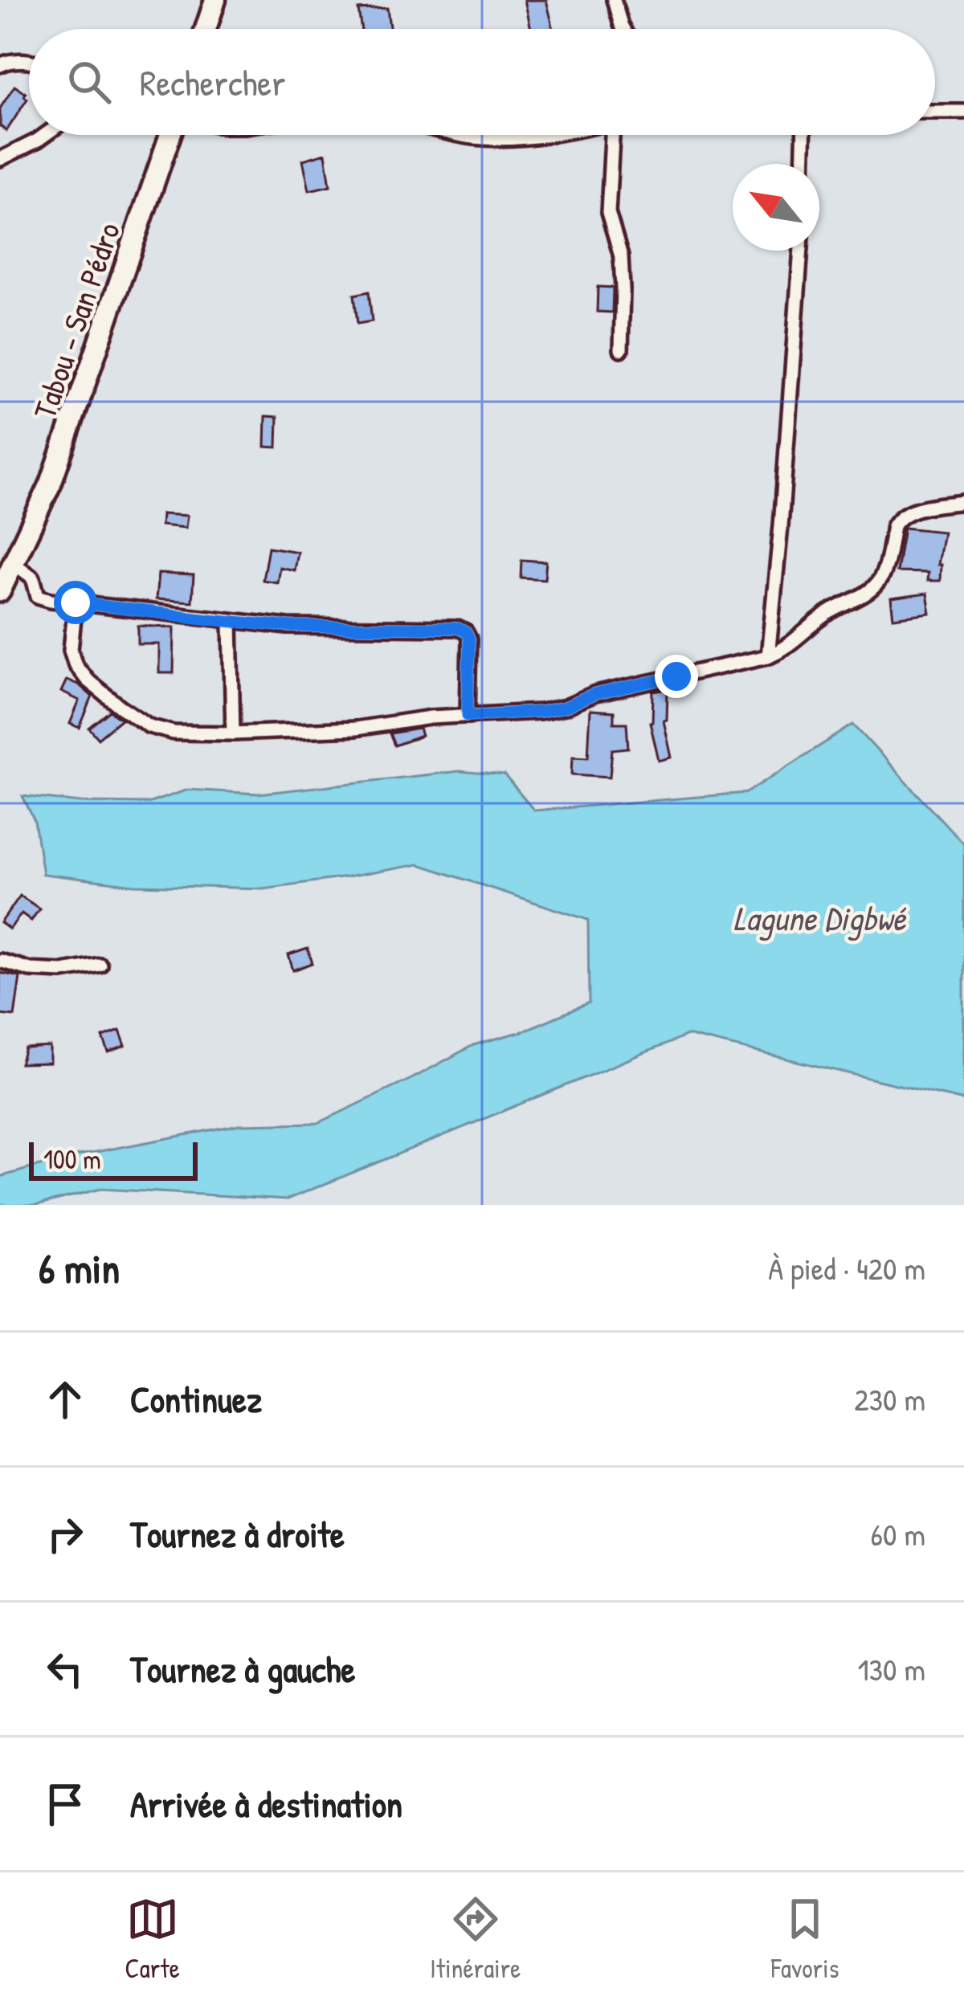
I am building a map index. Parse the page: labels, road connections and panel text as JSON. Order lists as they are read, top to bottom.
{
  "streets": {
    "main road": ["Tabou - San Pédro"]
  },
  "water": ["Lagune Digbwé"],
  "scale_bar": "100 m",
  "north": "top left",
  "page": {
    "search": "Rechercher",
    "scale": "100 m",
    "heading": ["6 min", "À pied · 420 m"],
    "list": [
      ["Continuez", "230 m"],
      ["Tournez à droite", "60 m"],
      ["Tournez à gauche", "130 m"],
      "Arrivée à destination"
    ],
    "nav": ["Carte", "Itinéraire", "Favoris"]
  }
}
